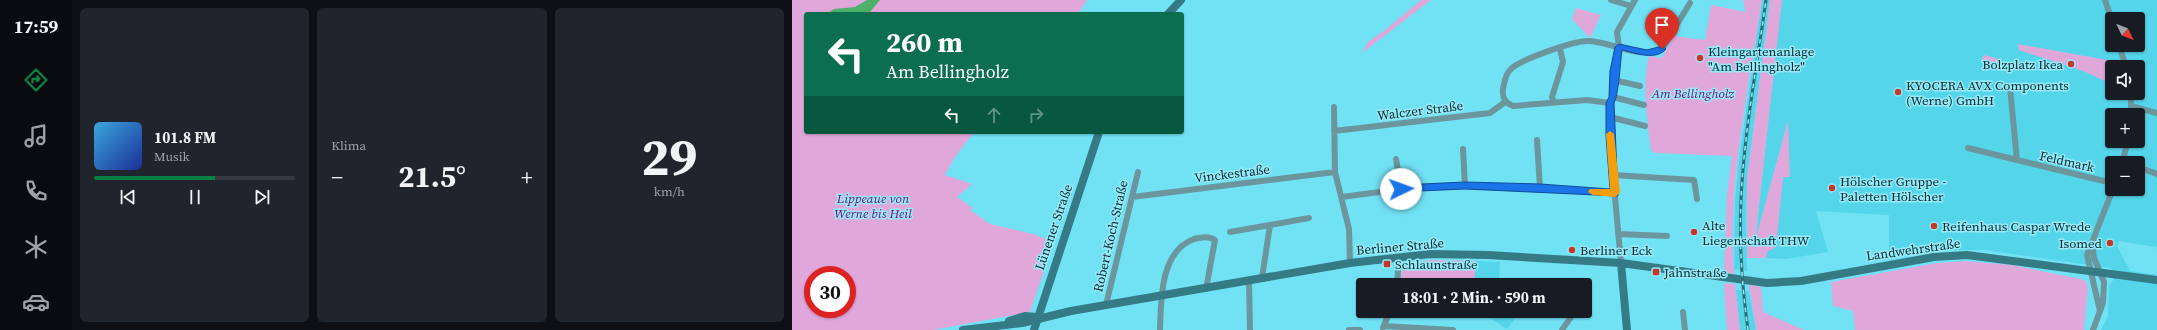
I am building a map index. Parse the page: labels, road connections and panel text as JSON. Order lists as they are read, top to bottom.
{
  "streets": {
    "street": [
      "Walczer Straße",
      "Feldmark",
      "Vinckestraße",
      "Lünener Straße",
      "Robert-Koch-Straße",
      "Berliner Straße",
      "Landwehrstraße"
    ]
  },
  "crossings": [
    ["Vinckestraße", "Robert-Koch-Straße"],
    ["Lünener Straße", "Berliner Straße"],
    ["Robert-Koch-Straße", "Berliner Straße"],
    ["Berliner Straße", "Landwehrstraße"]
  ],
  "parks": ["Am Bellingholz", "Lippeaue von Werne bis Heil"],
  "places": {
    "other": [
      "Kleingartenanlage \"Am Bellingholz\"",
      "Bolzplatz Ikea",
      "KYOCERA AVX Components (Werne) GmbH",
      "Hölscher Gruppe - Paletten Hölscher",
      "Reifenhaus Caspar Wrede",
      "Alte Liegenschaft THW",
      "Isomed",
      "Berliner Eck"
    ],
    "transit": ["Schlaunstraße", "Jahnstraße"]
  },
  "north": "bottom right",
  "page": {
    "tabs": "17:59",
    "tile": [
      "Klima",
      ["29", "km/h"]
    ],
    "map_buttons": ["+", "−"],
    "turn": ["260 m", "Am Bellingholz"],
    "song": ["101.8 FM", "Musik"],
    "heat": ["−", "21.5°", "+"],
    "limit": "30",
    "trip": "18:01 · 2 Min. · 590 m"
  }
}
